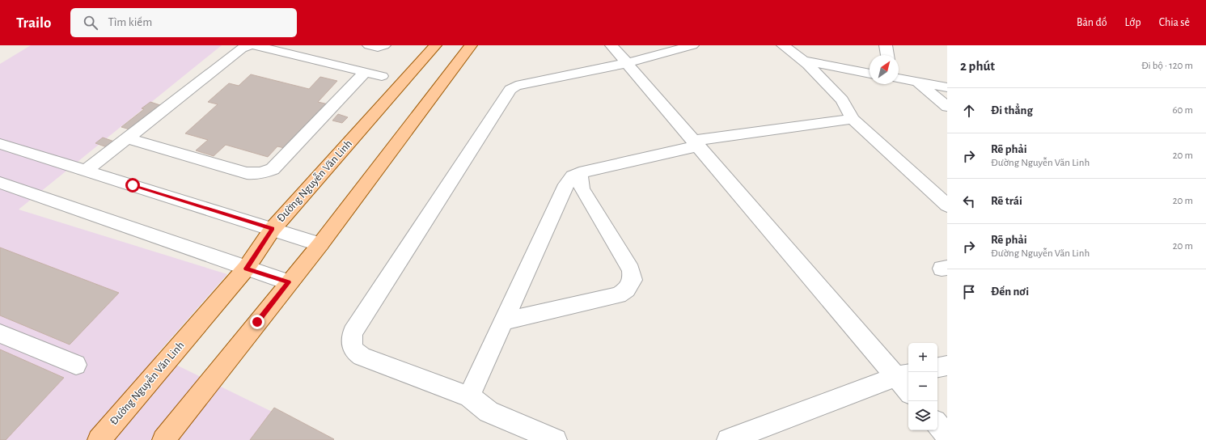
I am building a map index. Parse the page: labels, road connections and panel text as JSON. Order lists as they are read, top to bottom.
{
  "streets": {
    "main road": ["Đường Nguyễn Văn Linh"]
  },
  "north": "top right",
  "page": {
    "header": "Trailo",
    "search": "Tìm kiếm",
    "nav": ["Bản đồ", "Lớp", "Chia sẻ"],
    "heading": ["2 phút", "Đi bộ · 120 m"],
    "list": [
      ["Đi thẳng", "60 m"],
      ["Rẽ phải", "Đường Nguyễn Văn Linh", "20 m"],
      ["Rẽ trái", "20 m"],
      ["Rẽ phải", "Đường Nguyễn Văn Linh", "20 m"],
      "Đến nơi"
    ],
    "map_buttons": ["+", "−"]
  }
}
